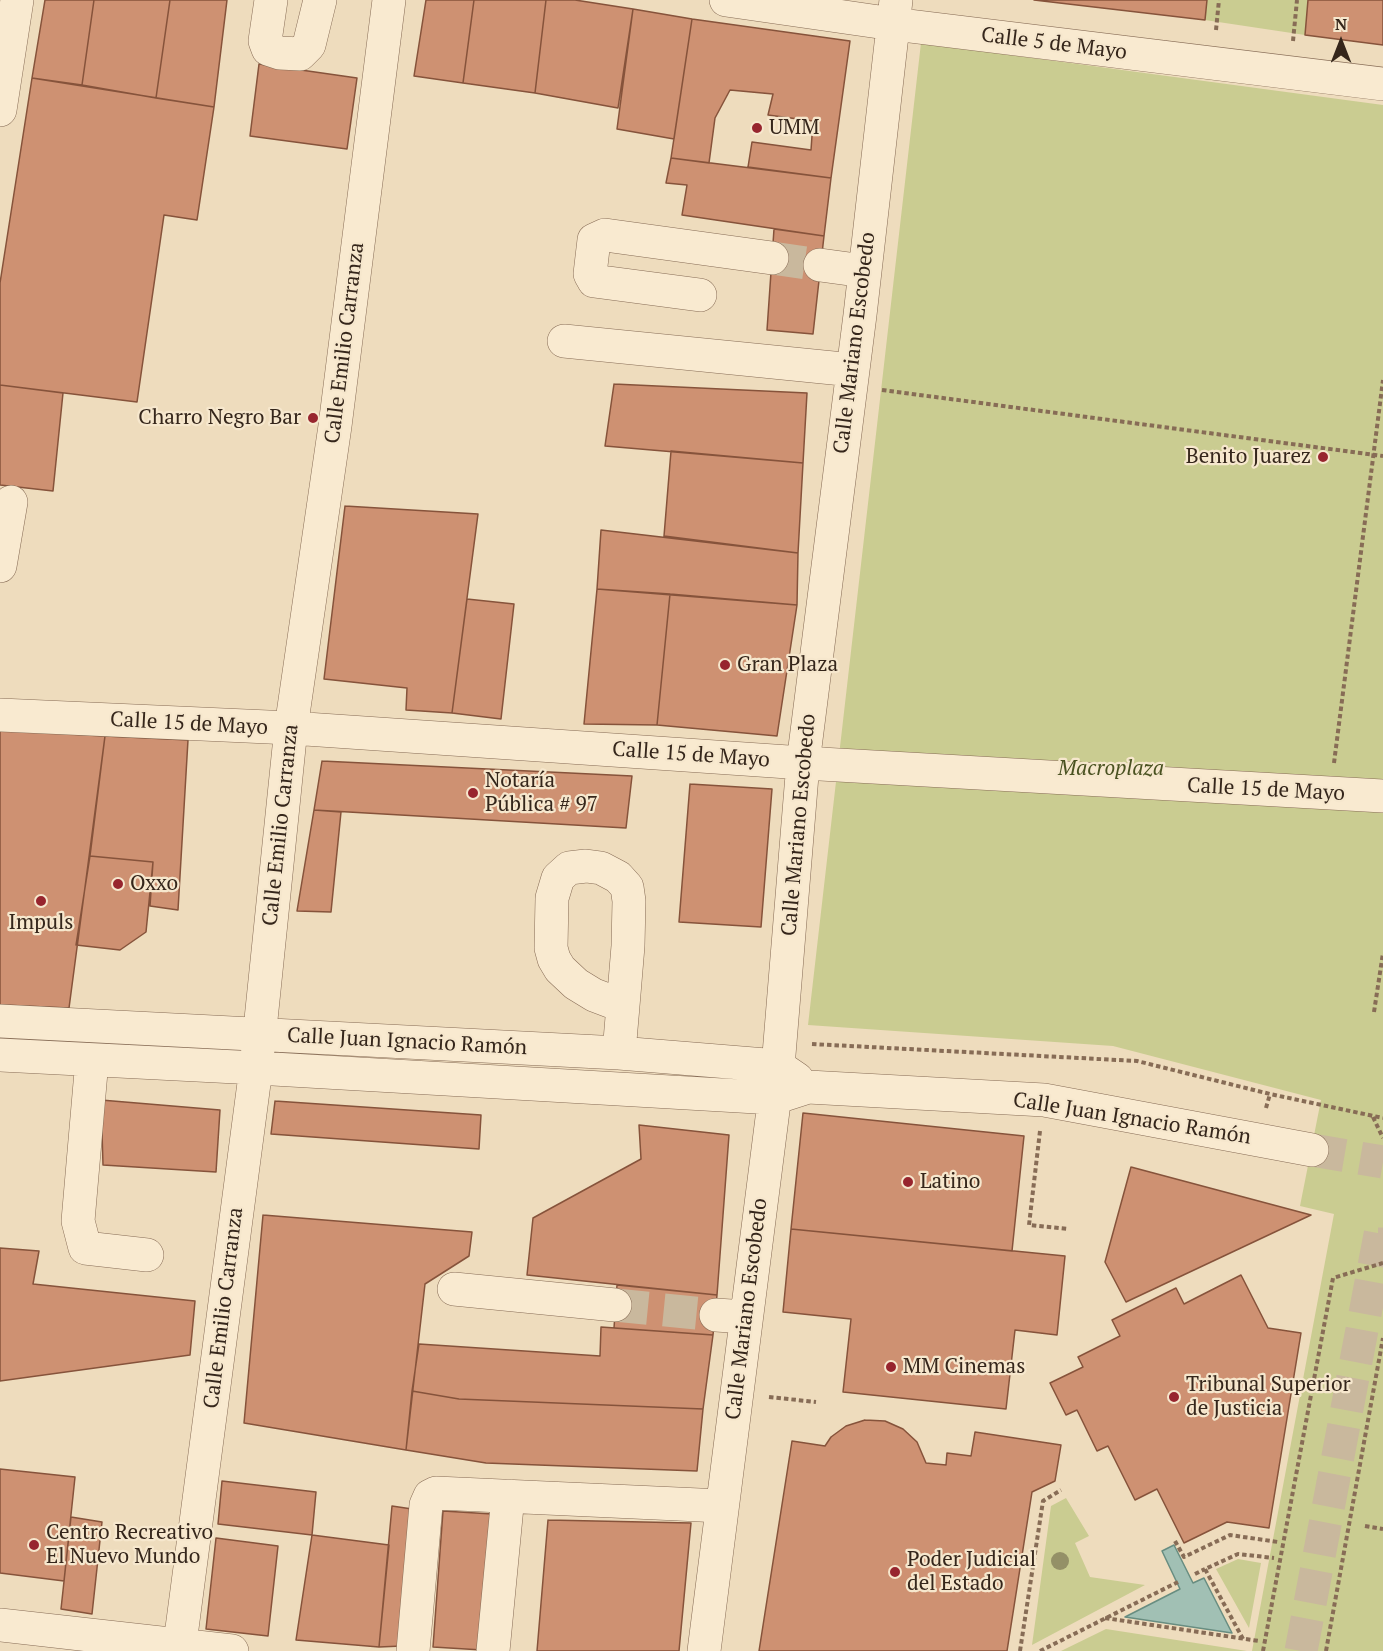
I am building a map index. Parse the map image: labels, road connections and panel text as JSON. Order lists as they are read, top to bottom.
{
  "streets": {
    "street": [
      "Calle 5 de Mayo",
      "Calle Emilio Carranza",
      "Calle Mariano Escobedo",
      "Calle 15 de Mayo",
      "Calle Juan Ignacio Ramón"
    ]
  },
  "crossings": [
    ["Calle 5 de Mayo", "Calle Mariano Escobedo"],
    ["Calle Emilio Carranza", "Calle 15 de Mayo"],
    ["Calle Emilio Carranza", "Calle Juan Ignacio Ramón"],
    ["Calle Mariano Escobedo", "Calle 15 de Mayo"],
    ["Calle Mariano Escobedo", "Calle Juan Ignacio Ramón"]
  ],
  "parks": ["Macroplaza"],
  "places": [
    "UMM",
    "Charro Negro Bar",
    "Benito Juarez",
    "Gran Plaza",
    "Notaría Pública # 97",
    "Oxxo",
    "Impuls",
    "Latino",
    "MM Cinemas",
    "Tribunal Superior de Justicia",
    "Centro Recreativo El Nuevo Mundo",
    "Poder Judicial del Estado"
  ],
  "north": "top"
}
